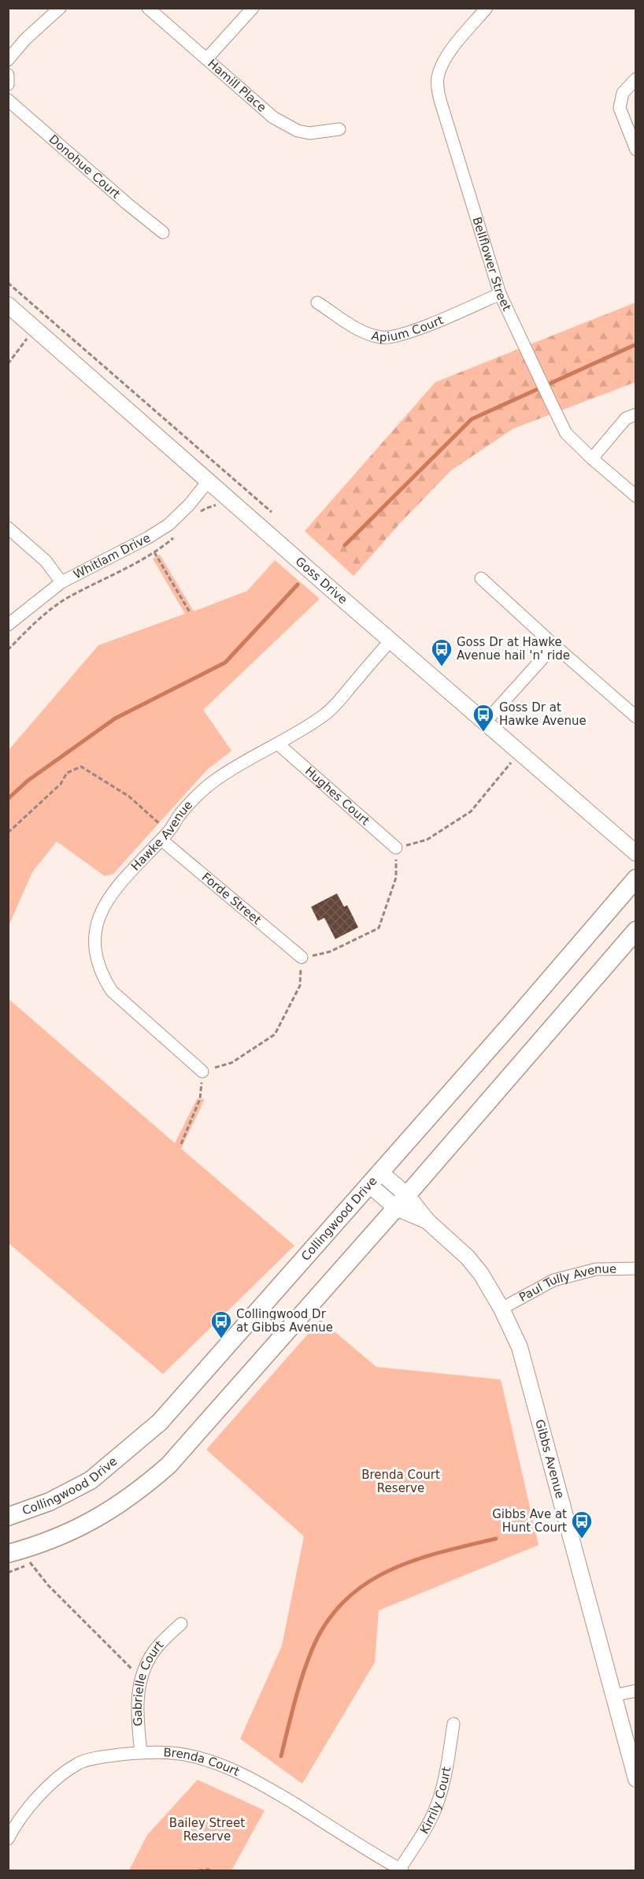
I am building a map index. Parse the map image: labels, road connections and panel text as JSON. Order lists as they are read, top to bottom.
{
  "streets": {
    "main road": ["Collingwood Drive"],
    "street": [
      "Hamill Place",
      "Donohue Court",
      "Bellflower Street",
      "Apium Court",
      "Whitlam Drive",
      "Goss Drive",
      "Hughes Court",
      "Hawke Avenue",
      "Forde Street",
      "Paul Tully Avenue",
      "Gibbs Avenue",
      "Gabrielle Court",
      "Brenda Court",
      "Kirrily Court"
    ]
  },
  "crossings": [
    ["Bellflower Street", "Apium Court"],
    ["Whitlam Drive", "Goss Drive"],
    ["Goss Drive", "Hawke Avenue"],
    ["Hughes Court", "Hawke Avenue"],
    ["Hawke Avenue", "Forde Street"],
    ["Collingwood Drive", "Gibbs Avenue"],
    ["Paul Tully Avenue", "Gibbs Avenue"],
    ["Gabrielle Court", "Brenda Court"],
    ["Brenda Court", "Kirrily Court"]
  ],
  "parks": ["Brenda Court Reserve", "Bailey Street Reserve"],
  "places": {
    "bus stop": [
      "Goss Dr at Hawke Avenue hail 'n' ride",
      "Goss Dr at Hawke Avenue",
      "Collingwood Dr at Gibbs Avenue",
      "Gibbs Ave at Hunt Court"
    ]
  }
}
